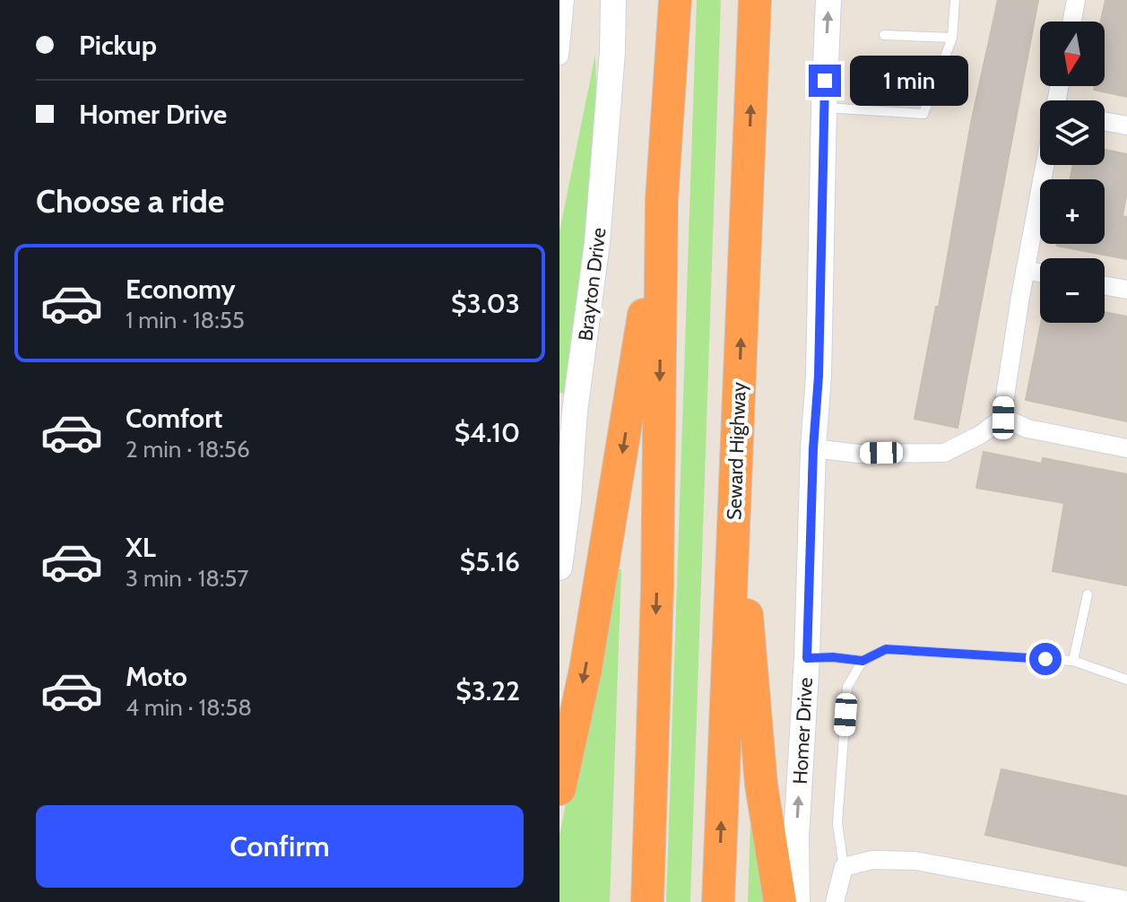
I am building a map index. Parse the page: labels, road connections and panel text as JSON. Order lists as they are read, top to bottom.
{
  "streets": {
    "highway": ["Seward Highway"],
    "main road": ["Brayton Drive", "Homer Drive"]
  },
  "one_way": ["Homer Drive"],
  "north": "bottom",
  "page": {
    "banner": ["Pickup", "Homer Drive"],
    "map_buttons": ["+", "−"],
    "bubble": "1 min",
    "heading": "Choose a ride",
    "list": [
      {
        "name": "Economy",
        "note": "1 min · 18:55",
        "value": "$3.03"
      },
      {
        "name": "Comfort",
        "note": "2 min · 18:56",
        "value": "$4.10"
      },
      {
        "name": "XL",
        "note": "3 min · 18:57",
        "value": "$5.16"
      },
      {
        "name": "Moto",
        "note": "4 min · 18:58",
        "value": "$3.22"
      }
    ],
    "buttons": "Confirm"
  }
}
